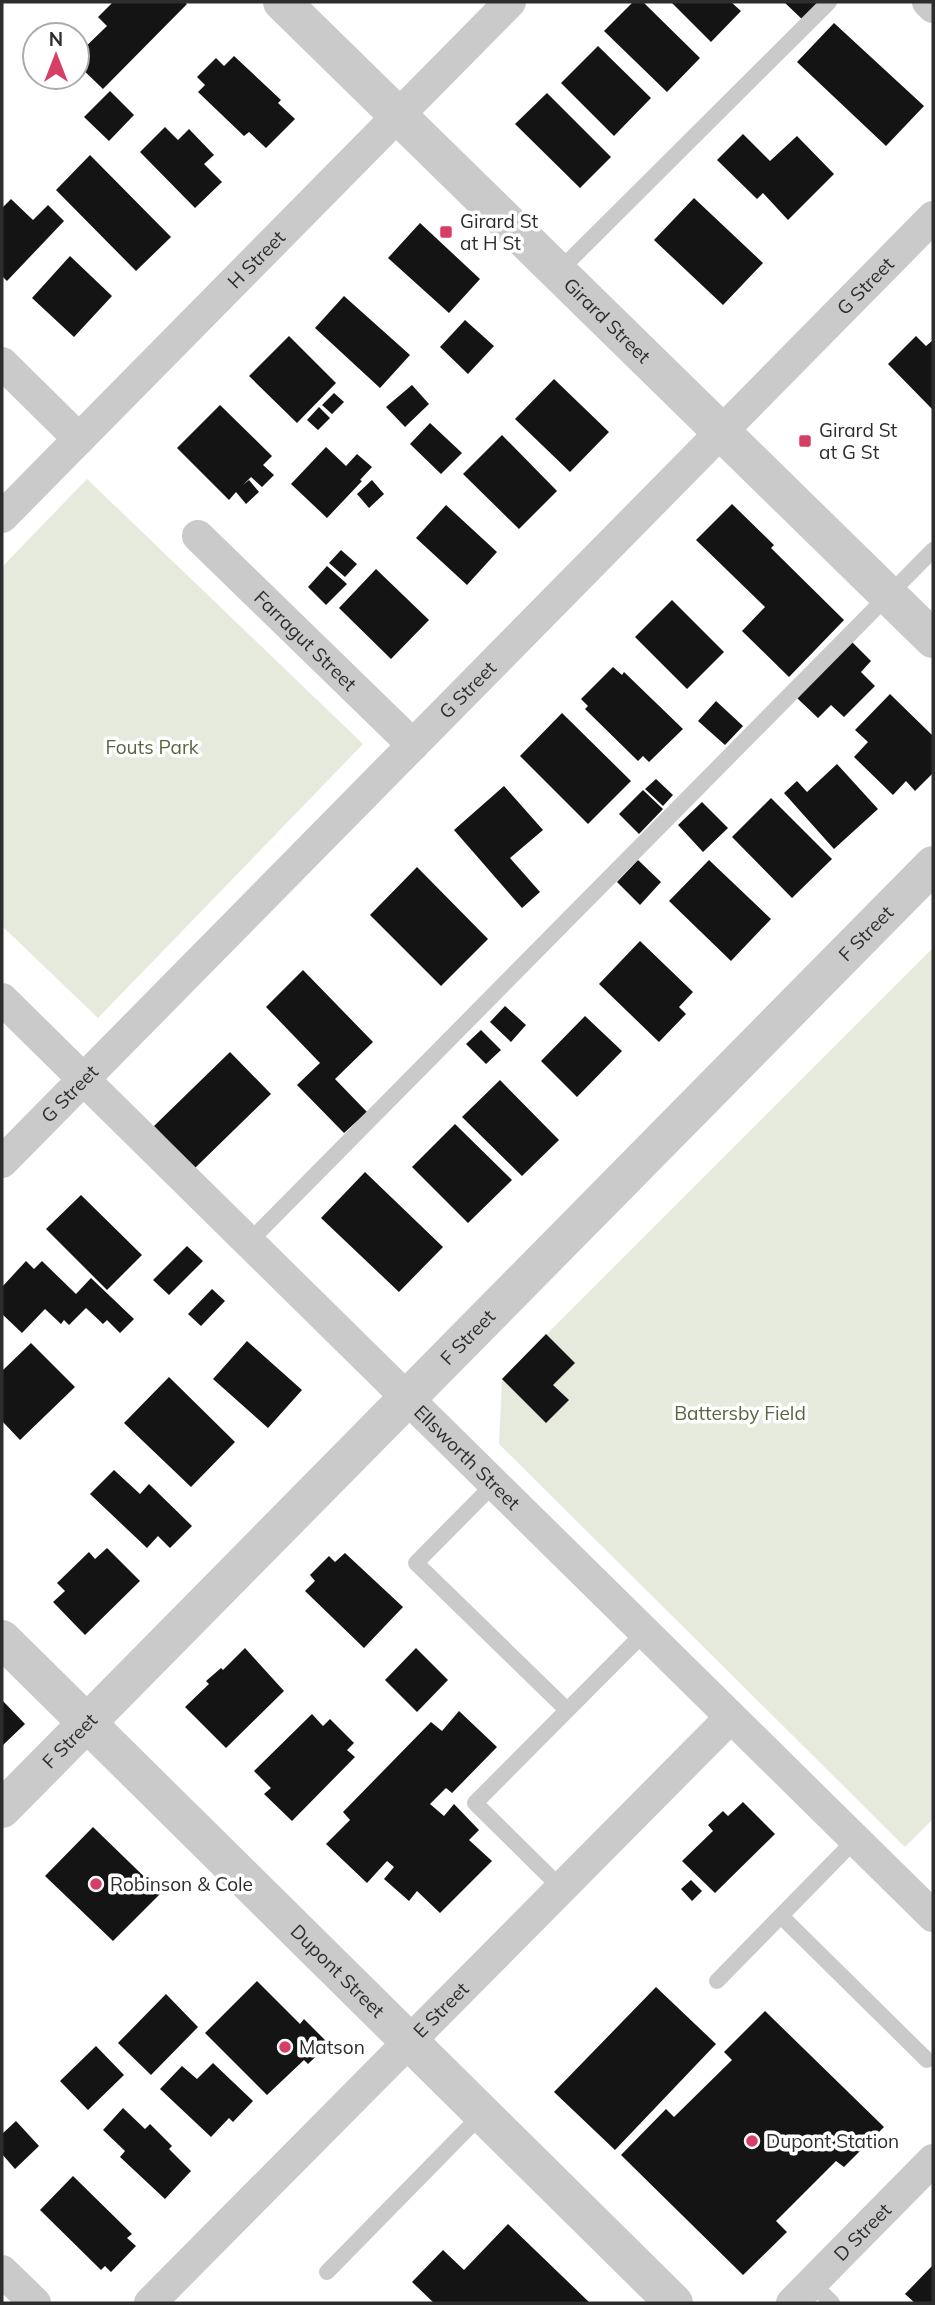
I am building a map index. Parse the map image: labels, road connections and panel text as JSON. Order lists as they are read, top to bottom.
{
  "streets": {
    "street": [
      "H Street",
      "G Street",
      "Girard Street",
      "Farragut Street",
      "F Street",
      "Ellsworth Street",
      "Dupont Street",
      "E Street",
      "D Street"
    ]
  },
  "crossings": [
    ["H Street", "Girard Street"],
    ["G Street", "Girard Street"],
    ["G Street", "Farragut Street"],
    ["G Street", "Ellsworth Street"],
    ["F Street", "Ellsworth Street"],
    ["F Street", "Dupont Street"],
    ["Ellsworth Street", "E Street"],
    ["Dupont Street", "E Street"]
  ],
  "parks": ["Fouts Park", "Battersby Field"],
  "places": {
    "transit": ["Girard St at H St", "Girard St at G St"],
    "other": ["Robinson & Cole", "Matson", "Dupont Station"]
  },
  "north": "top"
}
